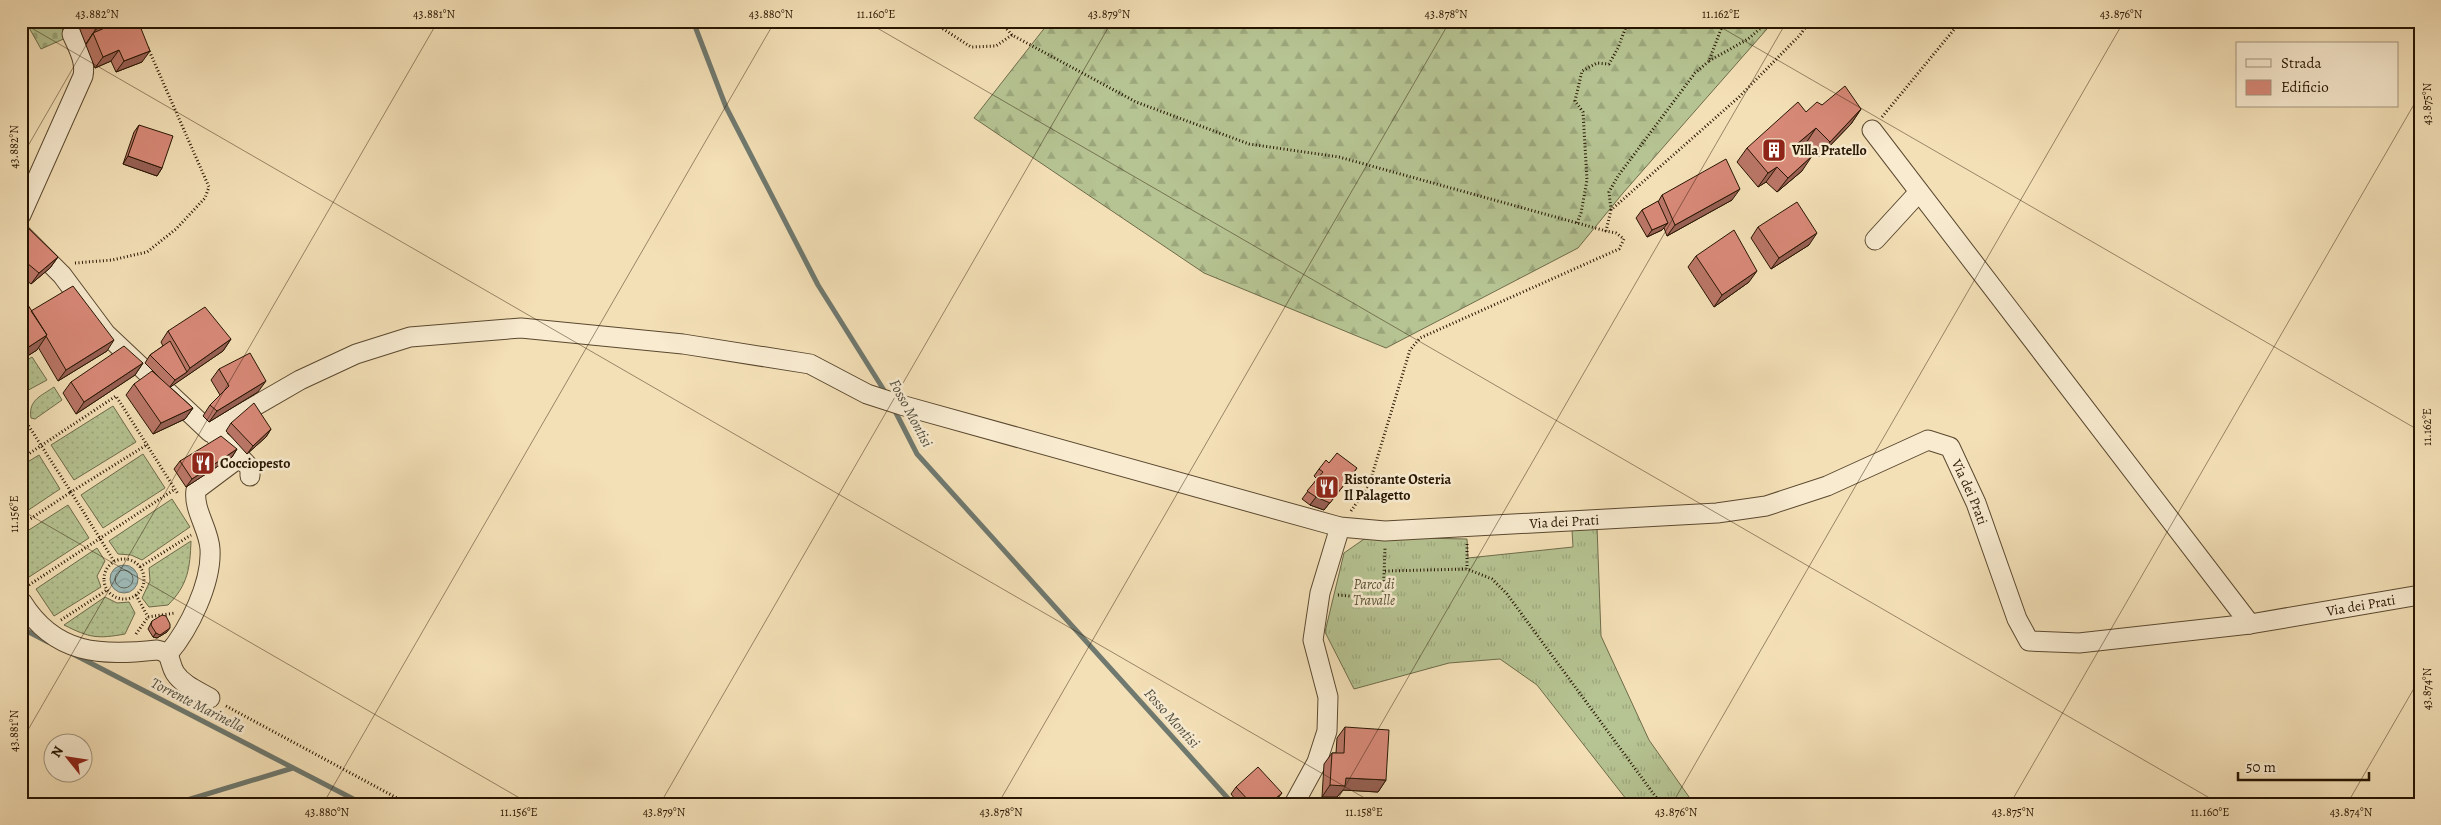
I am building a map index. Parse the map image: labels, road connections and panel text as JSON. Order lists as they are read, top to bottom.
{
  "streets": {
    "street": ["Via dei Prati"]
  },
  "water": ["Fosso Montisi", "Torrente Marinella"],
  "parks": ["Parco di Travalle"],
  "places": {
    "building": ["Villa Pratello"],
    "restaurant": ["Cocciopesto", "Ristorante Osteria Il Palagetto"]
  },
  "legend": ["Strada", "Edificio"],
  "scale_bar": "50 m",
  "north": "top left",
  "coordinates": [
    "43.882°N",
    "43.881°N",
    "43.880°N",
    "11.160°E",
    "43.879°N",
    "43.878°N",
    "11.162°E",
    "43.876°N",
    "43.875°N",
    "11.156°E",
    "43.874°N",
    "11.158°E"
  ]
}
